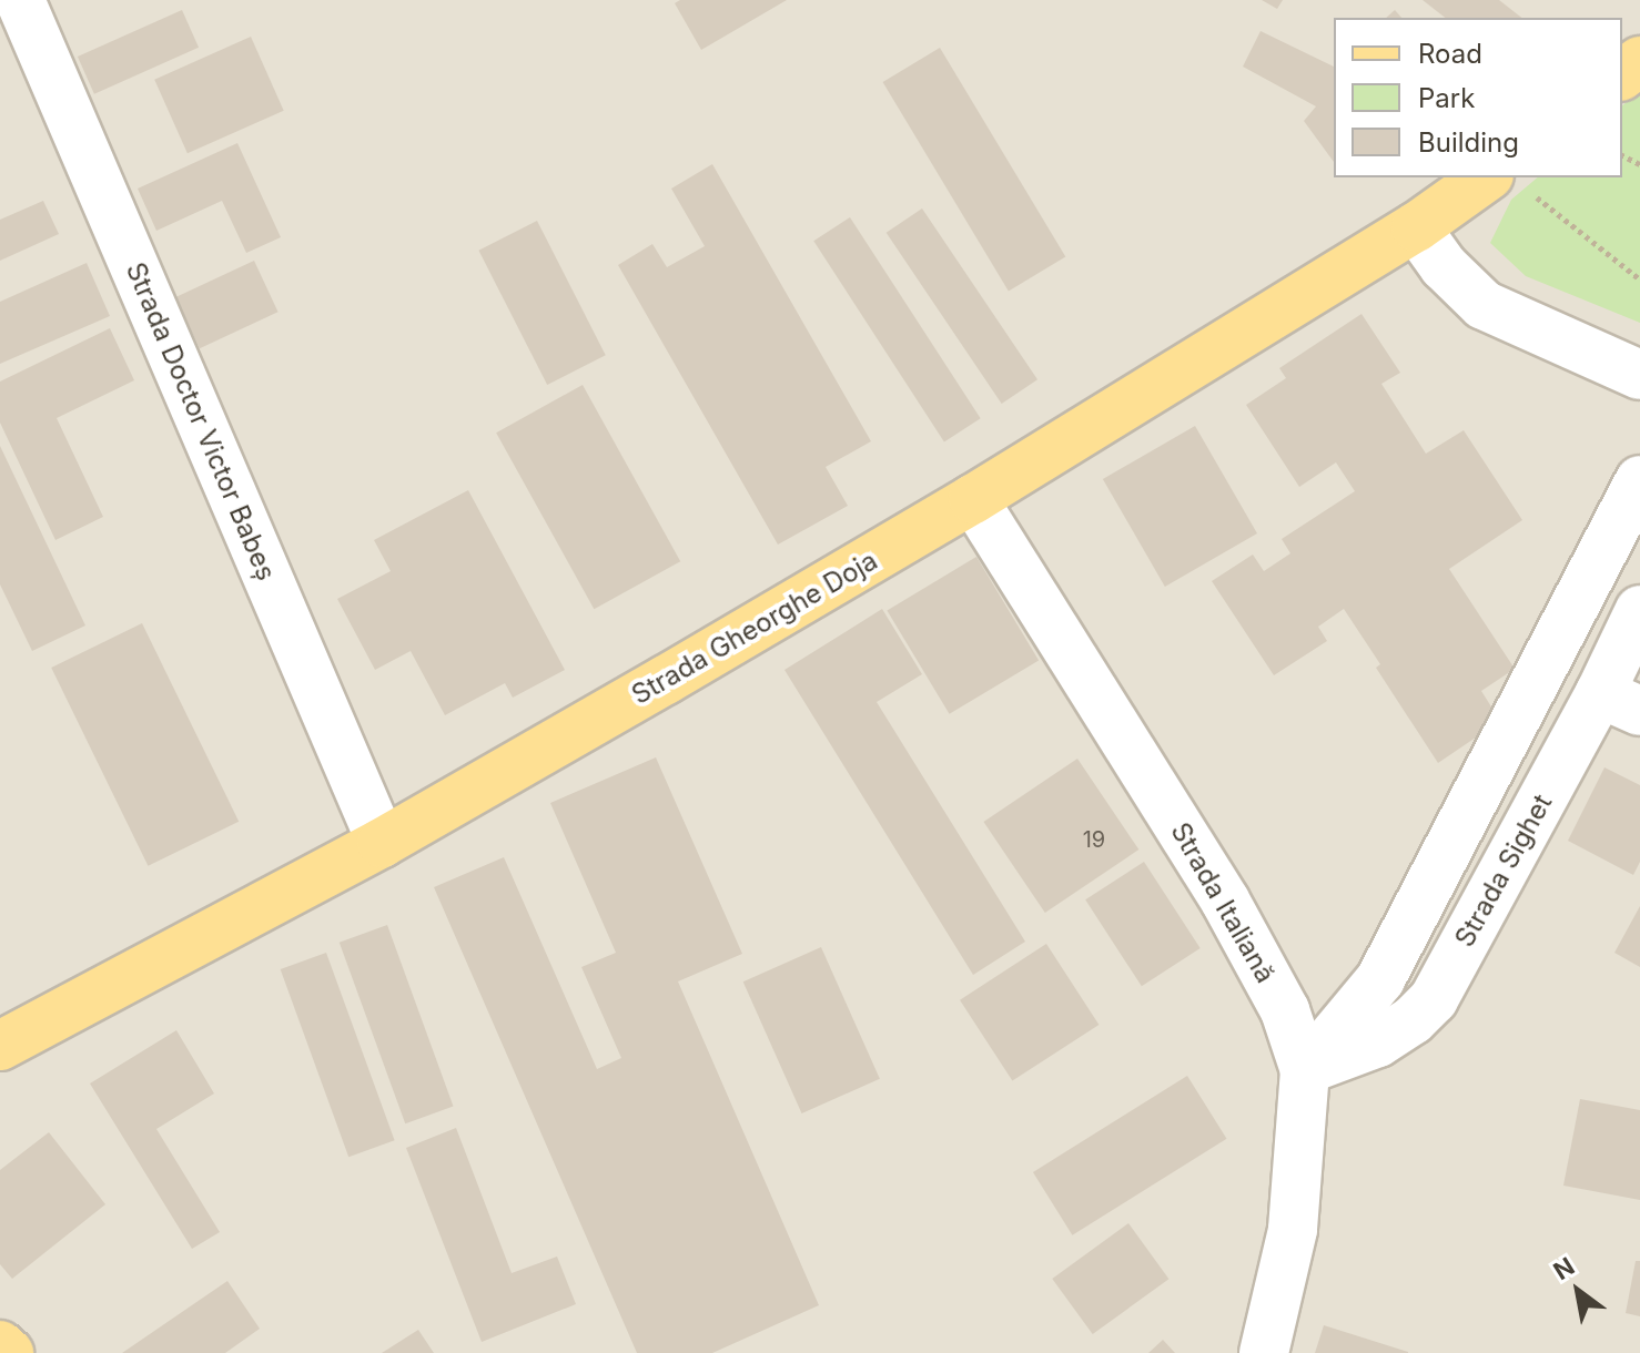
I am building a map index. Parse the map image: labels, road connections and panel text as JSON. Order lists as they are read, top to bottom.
{
  "streets": {
    "main road": ["Strada Gheorghe Doja"],
    "street": ["Strada Doctor Victor Babeș", "Strada Sighet", "Strada Italiană"]
  },
  "crossings": [
    ["Strada Doctor Victor Babeș", "Strada Gheorghe Doja"],
    ["Strada Gheorghe Doja", "Strada Italiană"],
    ["Strada Sighet", "Strada Italiană"]
  ],
  "house_numbers": ["19"],
  "legend": ["Road", "Park", "Building"],
  "north": "top left"
}
